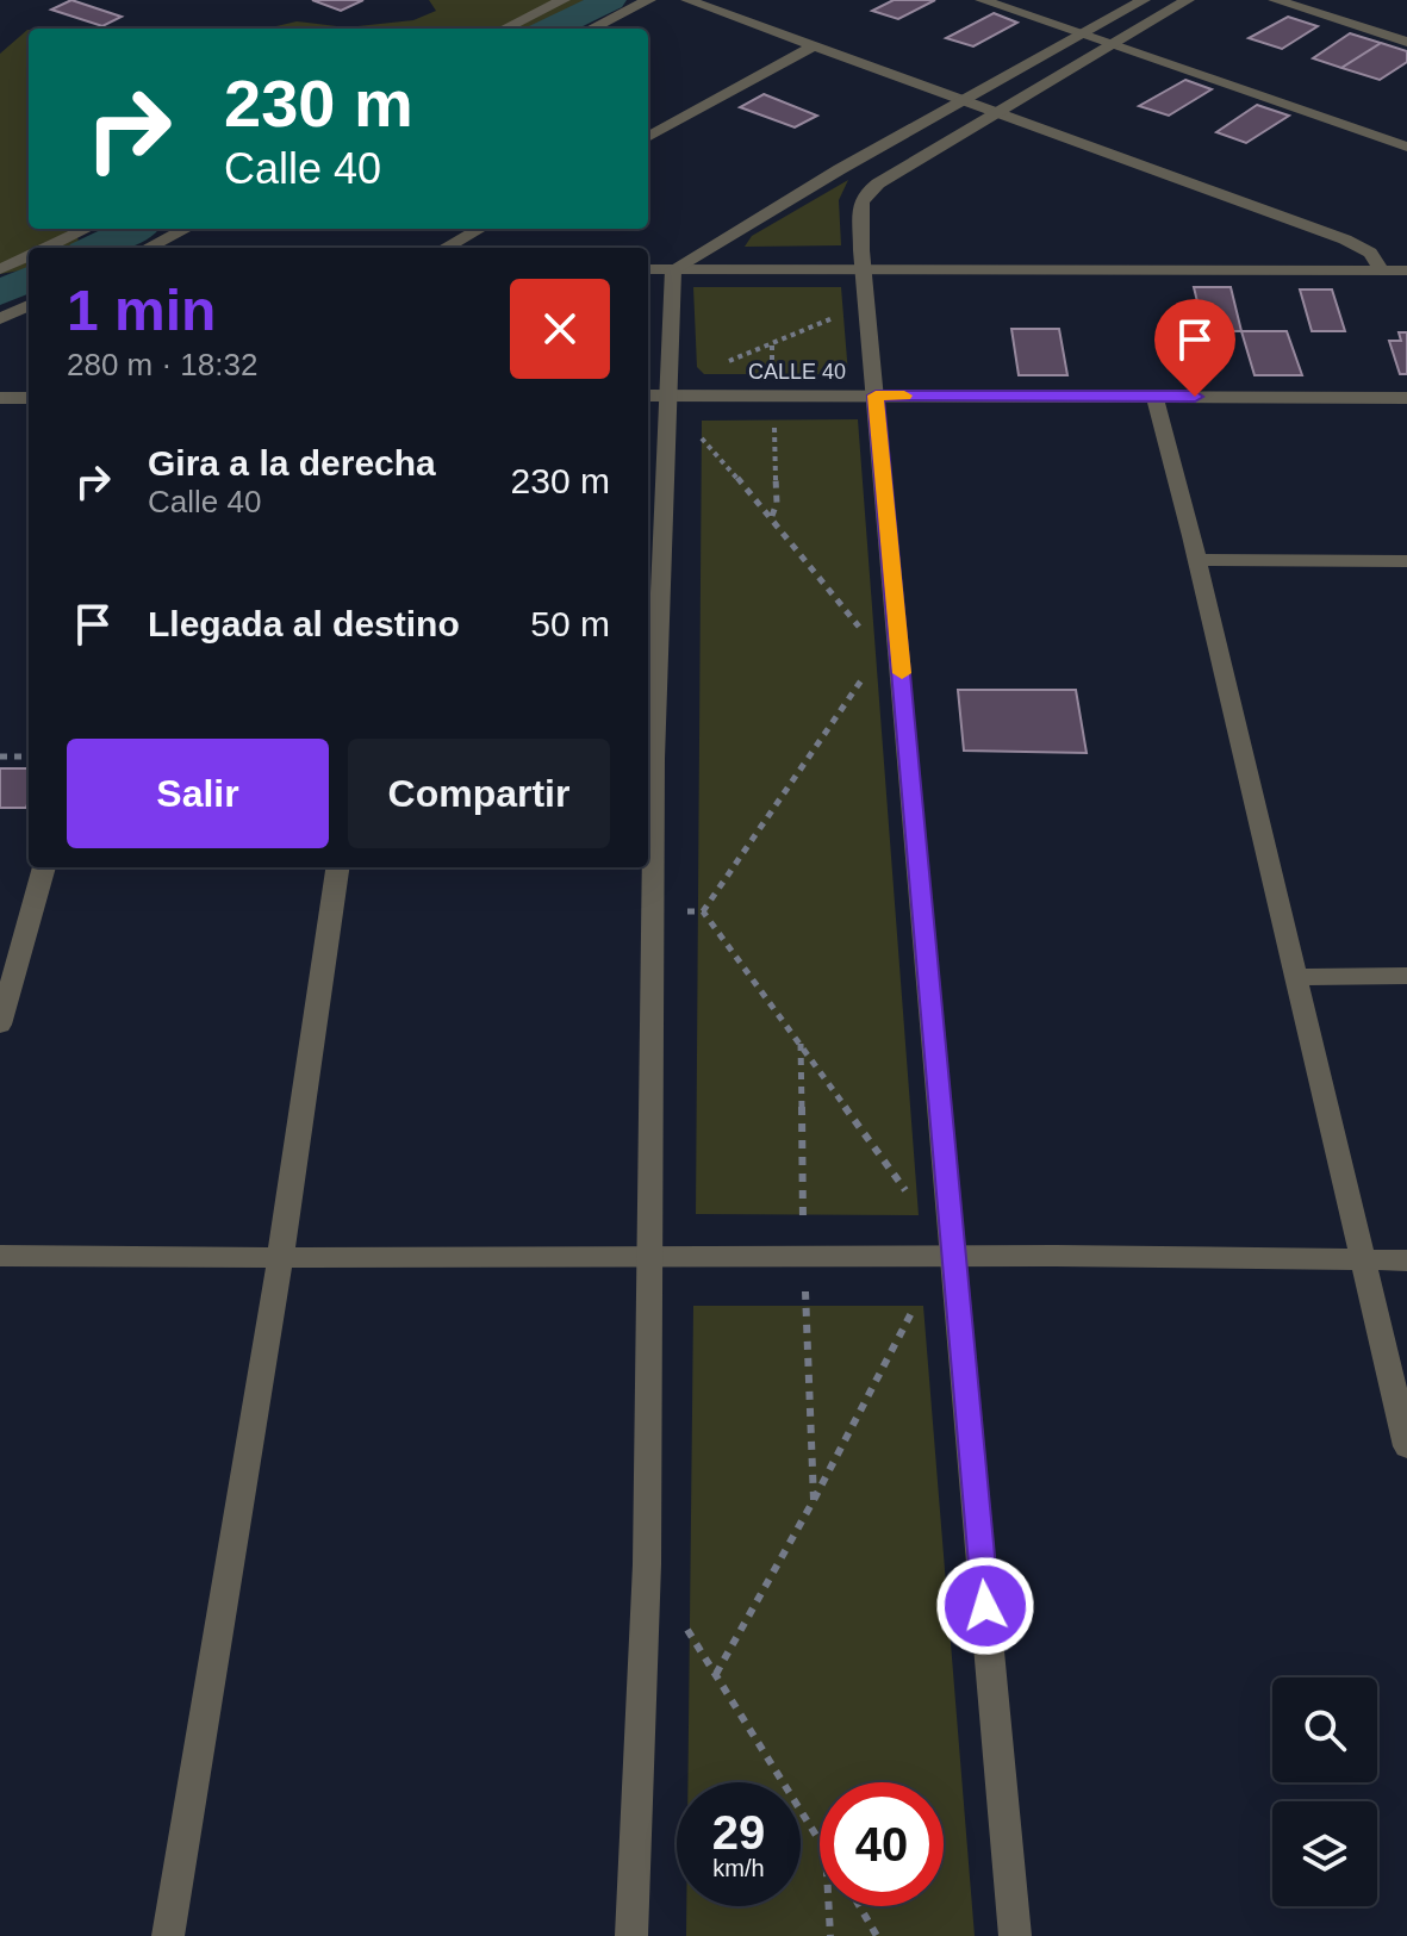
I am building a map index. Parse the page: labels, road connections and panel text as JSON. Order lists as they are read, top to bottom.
{
  "streets": {
    "street": ["CALLE 40"]
  },
  "page": {
    "turn": ["230 m", "Calle 40"],
    "heading": ["1 min", "280 m · 18:32"],
    "list": [
      {
        "name": "Gira a la derecha",
        "note": "Calle 40",
        "value": "230 m"
      },
      {
        "name": "Llegada al destino",
        "value": "50 m"
      }
    ],
    "buttons": ["Salir", "Compartir"],
    "speed": "29 km/h",
    "limit": "40"
  }
}
